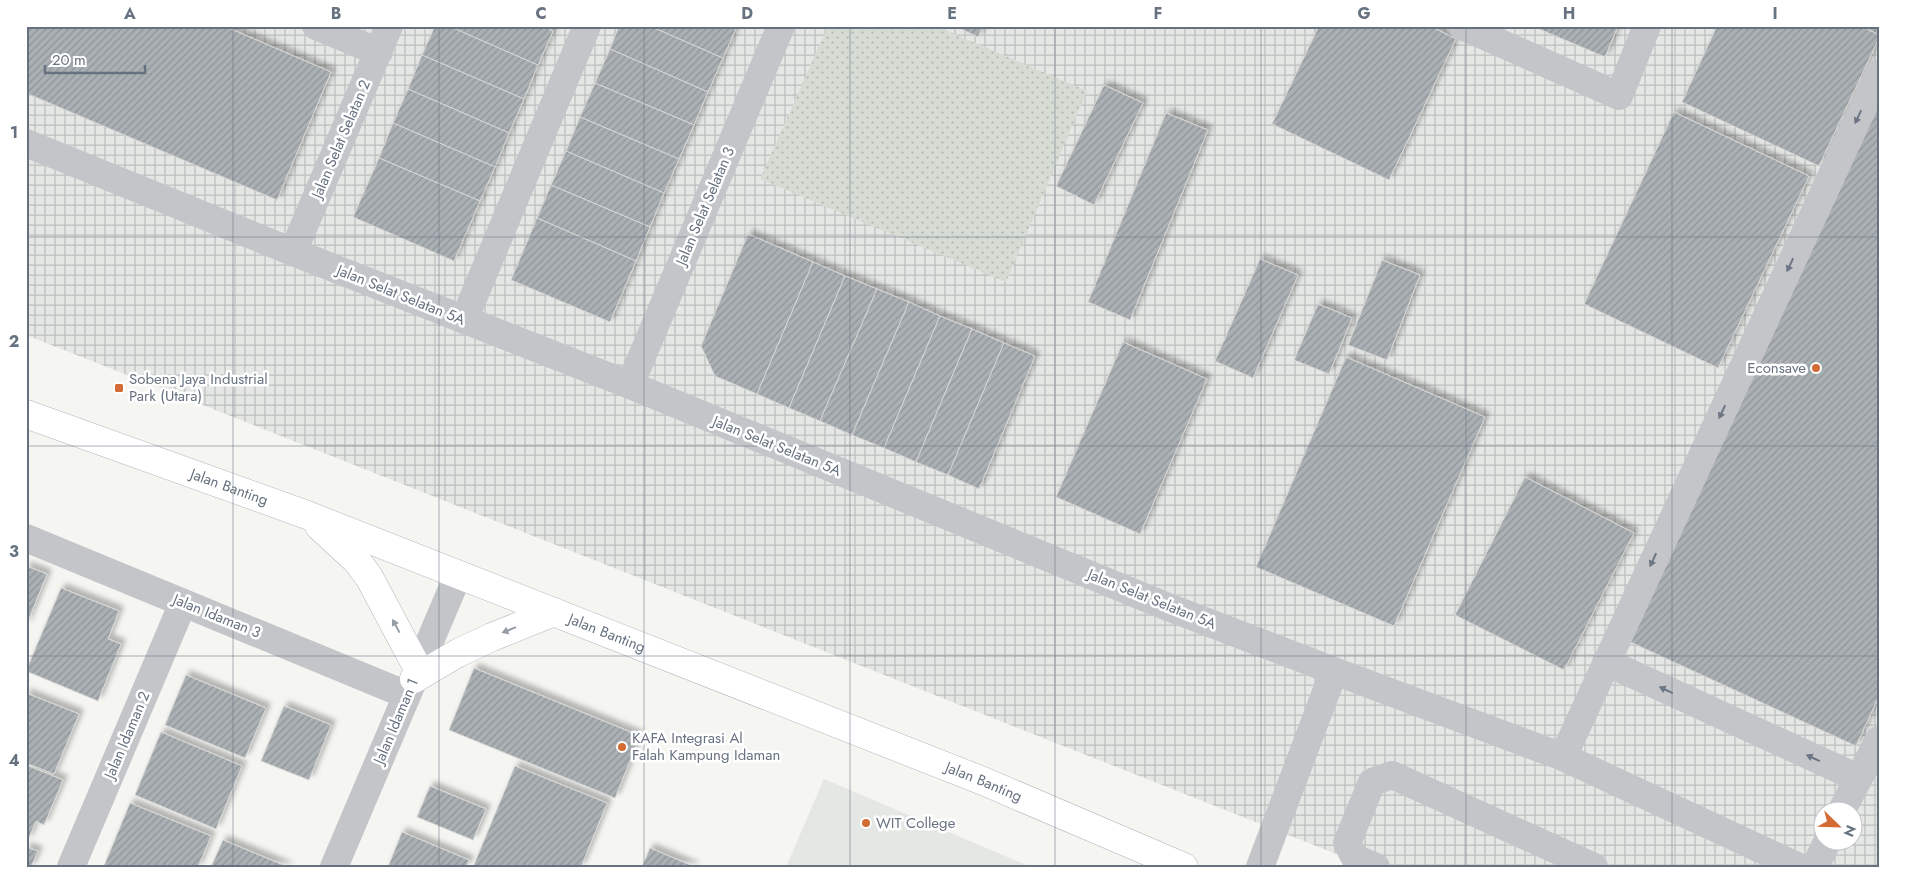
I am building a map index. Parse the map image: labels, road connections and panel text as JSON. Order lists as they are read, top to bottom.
{
  "streets": {
    "main road": ["Jalan Banting"],
    "street": [
      "Jalan Selat Selatan 2",
      "Jalan Selat Selatan 3",
      "Jalan Selat Selatan 5A",
      "Jalan Idaman 3",
      "Jalan Idaman 1",
      "Jalan Idaman 2"
    ]
  },
  "crossings": [
    ["Jalan Selat Selatan 2", "Jalan Selat Selatan 5A"],
    ["Jalan Selat Selatan 3", "Jalan Selat Selatan 5A"],
    ["Jalan Banting", "Jalan Idaman 1"],
    ["Jalan Idaman 3", "Jalan Idaman 1"],
    ["Jalan Idaman 3", "Jalan Idaman 2"]
  ],
  "places": {
    "other": ["Econsave", "KAFA Integrasi Al Falah Kampung Idaman", "WIT College"],
    "transit": ["Sobena Jaya Industrial Park (Utara)"]
  },
  "scale_bar": "20 m",
  "north": "bottom right",
  "grid": {
    "columns": [
      "A",
      "B",
      "C",
      "D",
      "E",
      "F",
      "G",
      "H",
      "I"
    ],
    "rows": [
      "1",
      "2",
      "3",
      "4"
    ]
  }
}
